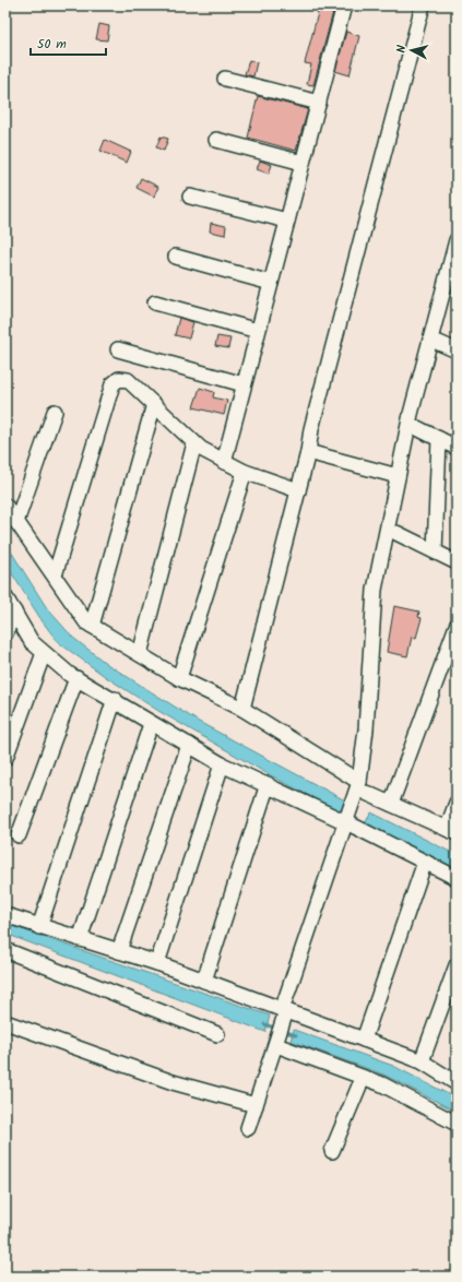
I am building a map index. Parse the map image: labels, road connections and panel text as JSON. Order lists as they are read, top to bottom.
{
  "scale_bar": "50 m",
  "north": "left"
}
